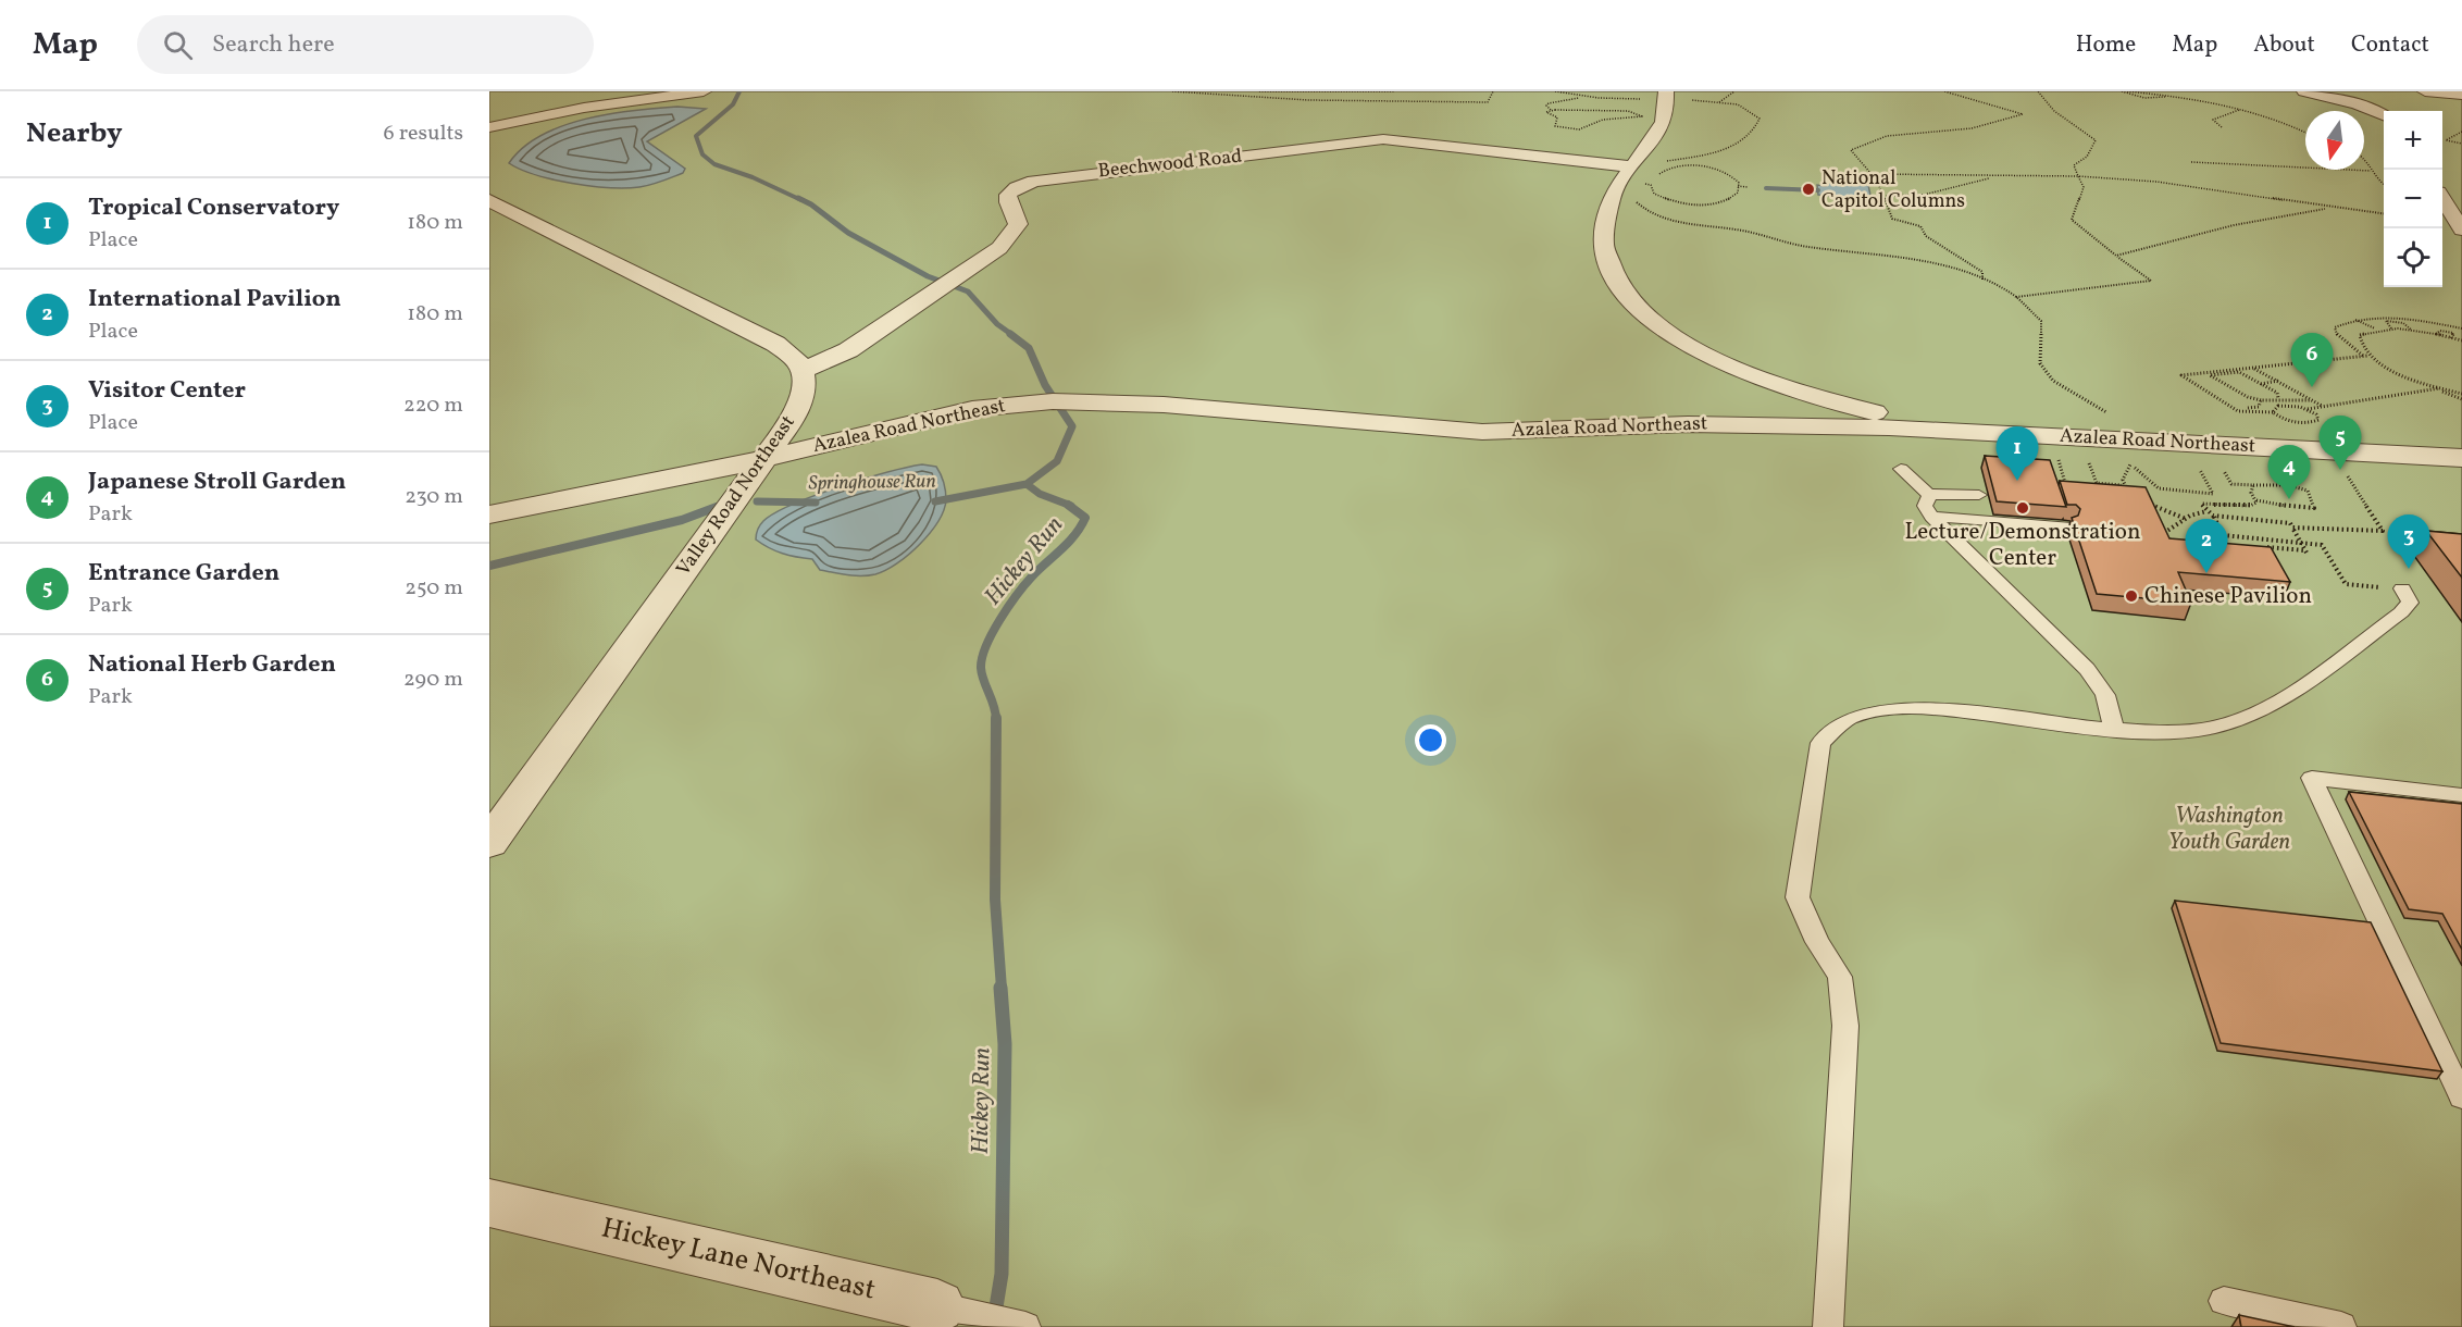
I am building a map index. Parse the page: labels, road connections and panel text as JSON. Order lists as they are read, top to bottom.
{
  "streets": {
    "street": [
      "Beechwood Road",
      "Azalea Road Northeast",
      "Valley Road Northeast",
      "Hickey Lane Northeast"
    ]
  },
  "crossings": [
    ["Beechwood Road", "Valley Road Northeast"],
    ["Azalea Road Northeast", "Valley Road Northeast"]
  ],
  "water": ["Springhouse Run", "Hickey Run"],
  "parks": ["Washington Youth Garden"],
  "places": ["National Capitol Columns", "Lecture/Demonstration Center", "Chinese Pavilion"],
  "north": "bottom",
  "page": {
    "header": "Map",
    "search": "Search here",
    "nav": [
      "Home",
      "Map",
      "About",
      "Contact"
    ],
    "heading": ["Nearby", "6 results"],
    "map_buttons": ["+", "−"],
    "list": [
      {
        "mark": "1",
        "name": "Tropical Conservatory",
        "note": "Place",
        "value": "180 m"
      },
      {
        "mark": "2",
        "name": "International Pavilion",
        "note": "Place",
        "value": "180 m"
      },
      {
        "mark": "3",
        "name": "Visitor Center",
        "note": "Place",
        "value": "220 m"
      },
      {
        "mark": "4",
        "name": "Japanese Stroll Garden",
        "note": "Park",
        "value": "230 m"
      },
      {
        "mark": "5",
        "name": "Entrance Garden",
        "note": "Park",
        "value": "250 m"
      },
      {
        "mark": "6",
        "name": "National Herb Garden",
        "note": "Park",
        "value": "290 m"
      }
    ],
    "pins": [
      "6",
      "5",
      "1",
      "4",
      "3",
      "2"
    ]
  }
}
